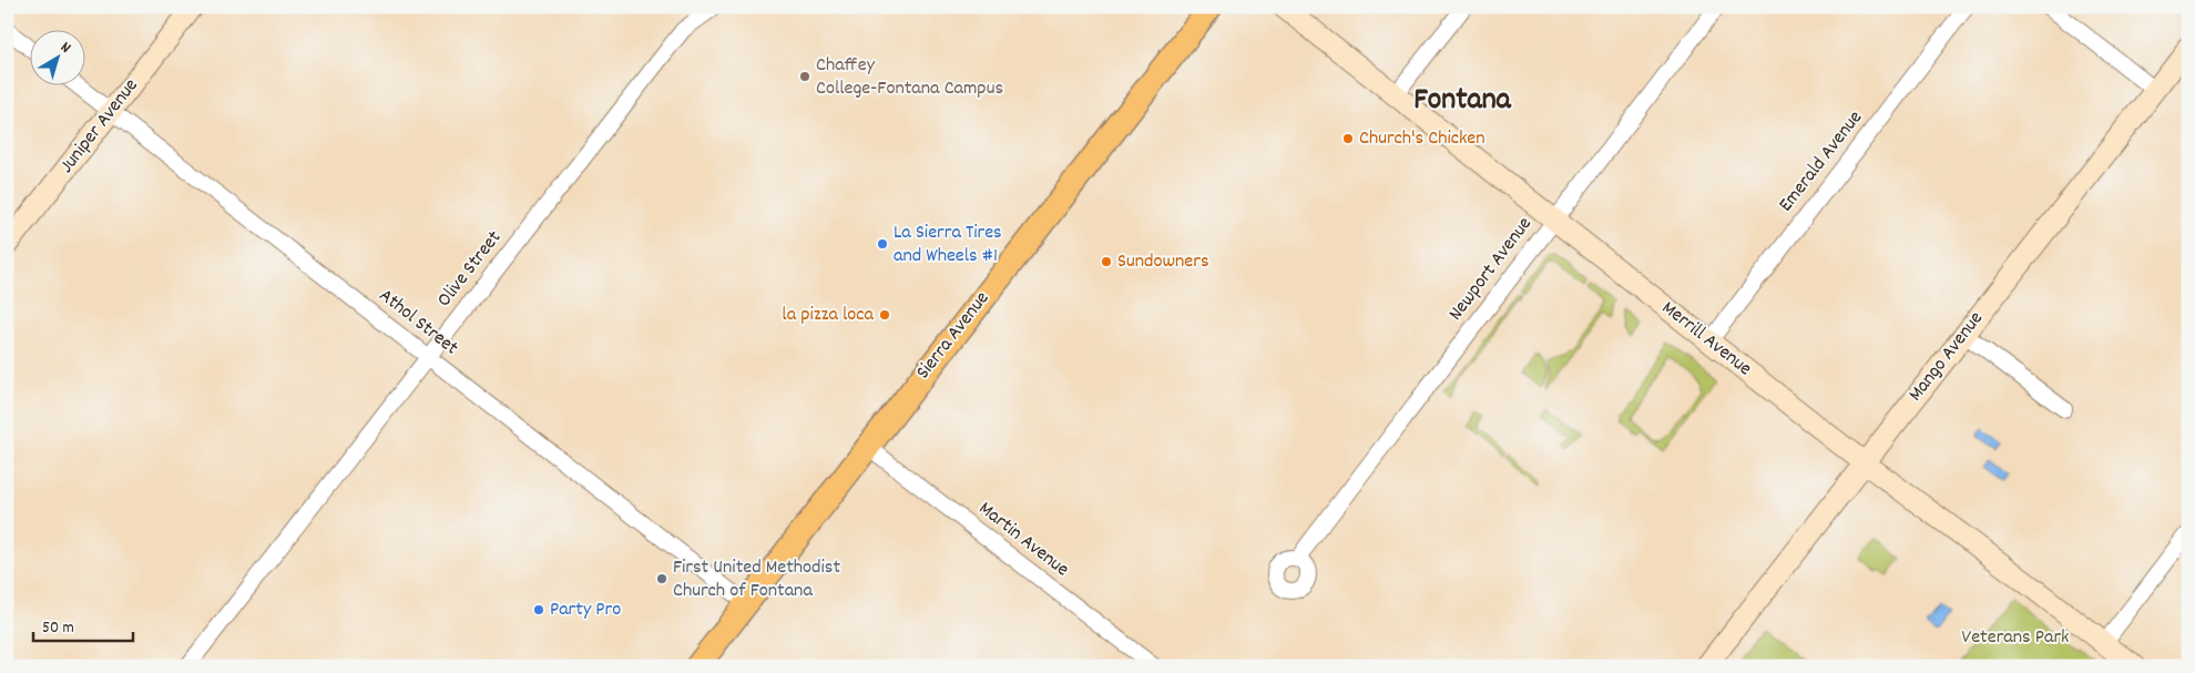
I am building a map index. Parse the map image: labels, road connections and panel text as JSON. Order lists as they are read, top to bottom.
{
  "streets": {
    "main road": ["Sierra Avenue"],
    "street": [
      "Juniper Avenue",
      "Emerald Avenue",
      "Olive Street",
      "Newport Avenue",
      "Athol Street",
      "Merrill Avenue",
      "Mango Avenue",
      "Martin Avenue"
    ]
  },
  "crossings": [
    ["Juniper Avenue", "Athol Street"],
    ["Emerald Avenue", "Merrill Avenue"],
    ["Olive Street", "Athol Street"],
    ["Newport Avenue", "Merrill Avenue"],
    ["Athol Street", "Sierra Avenue"],
    ["Sierra Avenue", "Martin Avenue"],
    ["Merrill Avenue", "Mango Avenue"]
  ],
  "districts": ["Fontana"],
  "parks": ["Veterans Park"],
  "places": [
    "Chaffey College-Fontana Campus",
    "Church's Chicken",
    "La Sierra Tires and Wheels #1",
    "Sundowners",
    "la pizza loca",
    "First United Methodist Church of Fontana",
    "Party Pro"
  ],
  "scale_bar": "50 m",
  "north": "top right"
}
